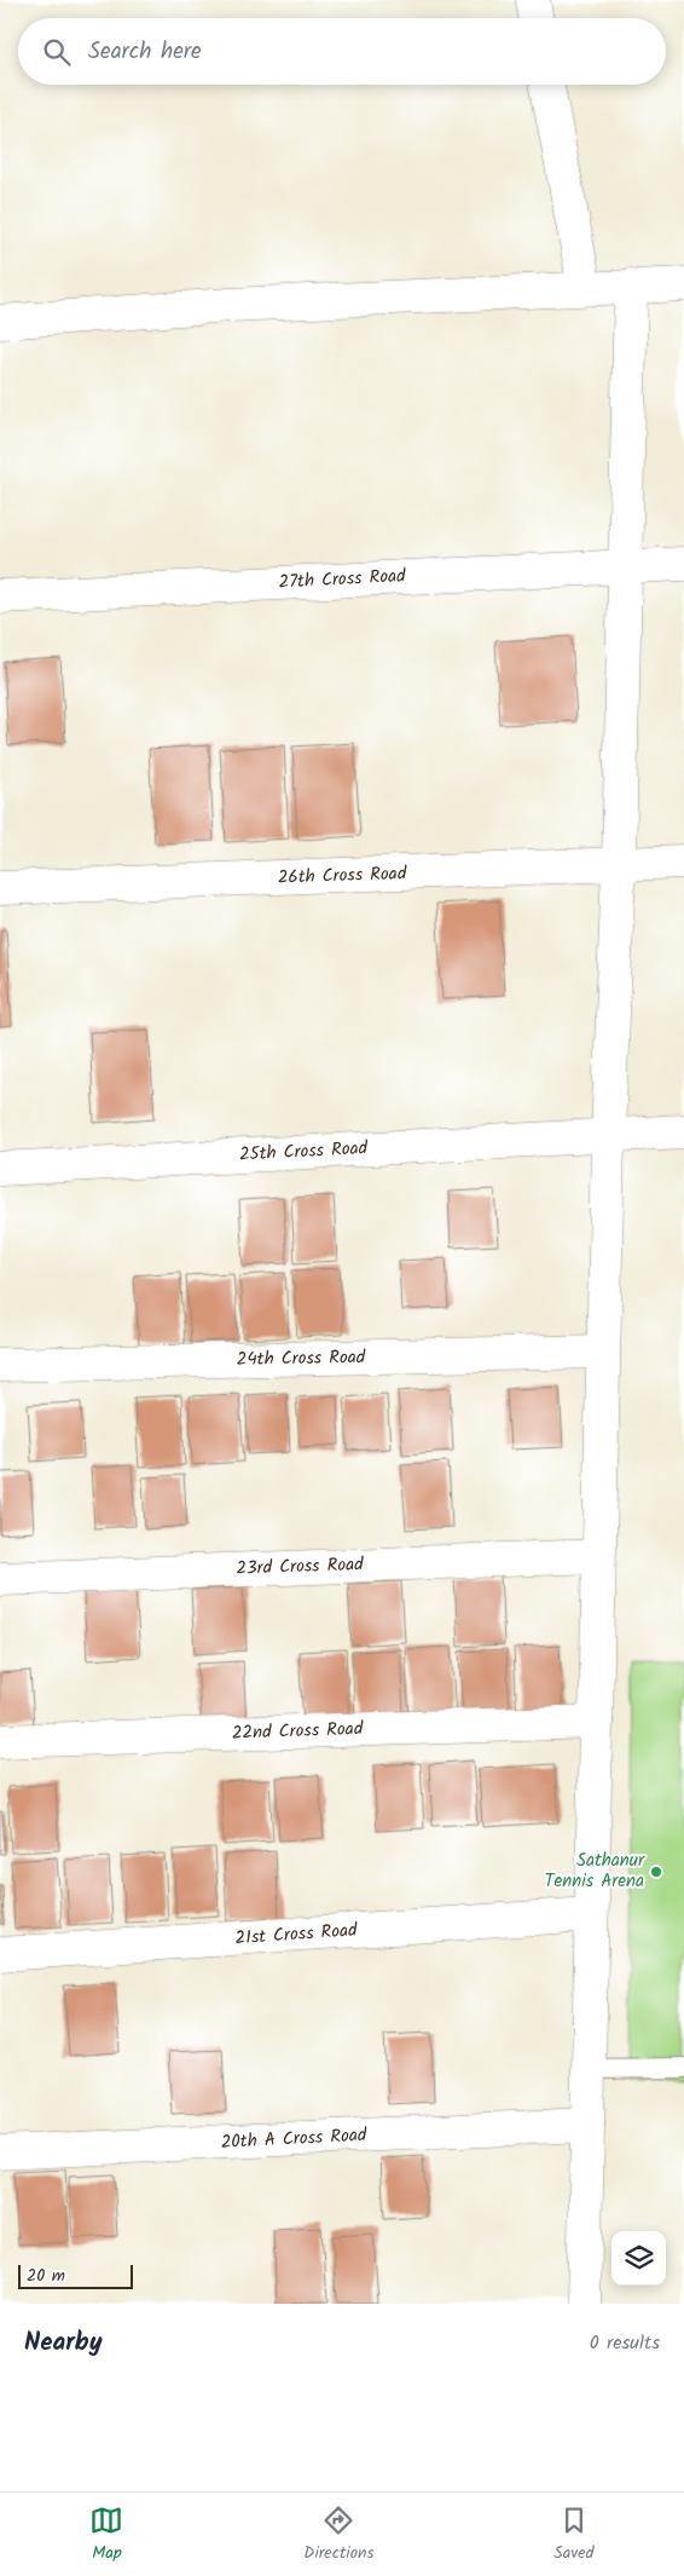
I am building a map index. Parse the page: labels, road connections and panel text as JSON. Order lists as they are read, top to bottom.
{
  "streets": {
    "street": [
      "27th Cross Road",
      "26th Cross Road",
      "25th Cross Road",
      "24th Cross Road",
      "23rd Cross Road",
      "22nd Cross Road",
      "21st Cross Road",
      "20th A Cross Road"
    ]
  },
  "places": ["Sathanur Tennis Arena"],
  "scale_bar": "20 m",
  "page": {
    "search": "Search here",
    "scale": "20 m",
    "heading": ["Nearby", "0 results"],
    "nav": ["Map", "Directions", "Saved"]
  }
}
